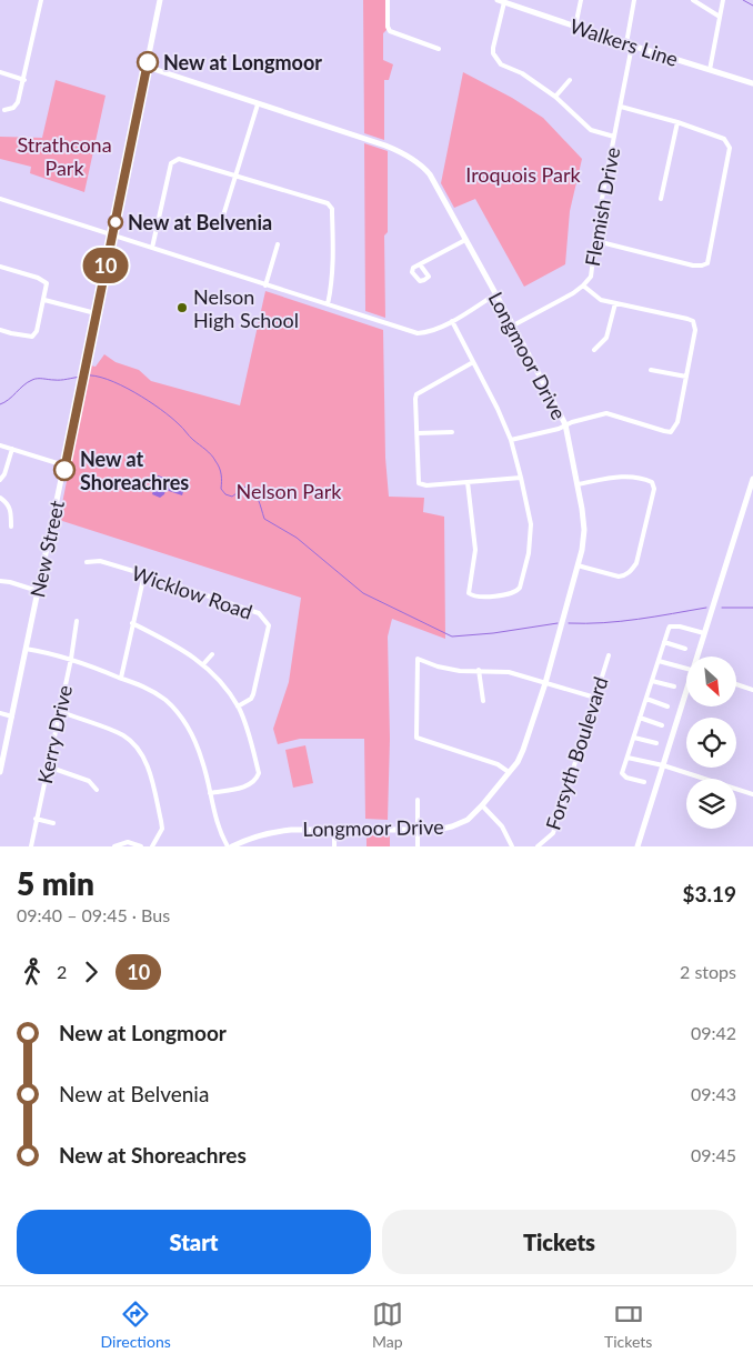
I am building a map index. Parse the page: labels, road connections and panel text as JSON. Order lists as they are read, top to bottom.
{
  "streets": {
    "main road": ["Walkers Line", "Longmoor Drive", "New Street"],
    "street": [
      "Flemish Drive",
      "Wicklow Road",
      "Kerry Drive",
      "Forsyth Boulevard"
    ]
  },
  "crossings": [
    ["Walkers Line", "Flemish Drive"],
    ["Flemish Drive", "Longmoor Drive"],
    ["Longmoor Drive", "New Street"]
  ],
  "parks": ["Strathcona Park", "Iroquois Park", "Nelson Park"],
  "places": [
    "New at Longmoor",
    "New at Belvenia",
    "Nelson High School",
    "New at Shoreachres"
  ],
  "lines": ["bus line 10"],
  "north": "bottom right",
  "page": {
    "on_map": "10",
    "heading": ["5 min", "09:40 – 09:45 · Bus", "$3.19"],
    "legs": ["2", "10", "2 stops"],
    "list": [
      {
        "name": "New at Longmoor",
        "value": "09:42"
      },
      {
        "name": "New at Belvenia",
        "value": "09:43"
      },
      {
        "name": "New at Shoreachres",
        "value": "09:45"
      }
    ],
    "buttons": ["Start", "Tickets"],
    "tabs": ["Directions", "Map", "Tickets"]
  }
}
